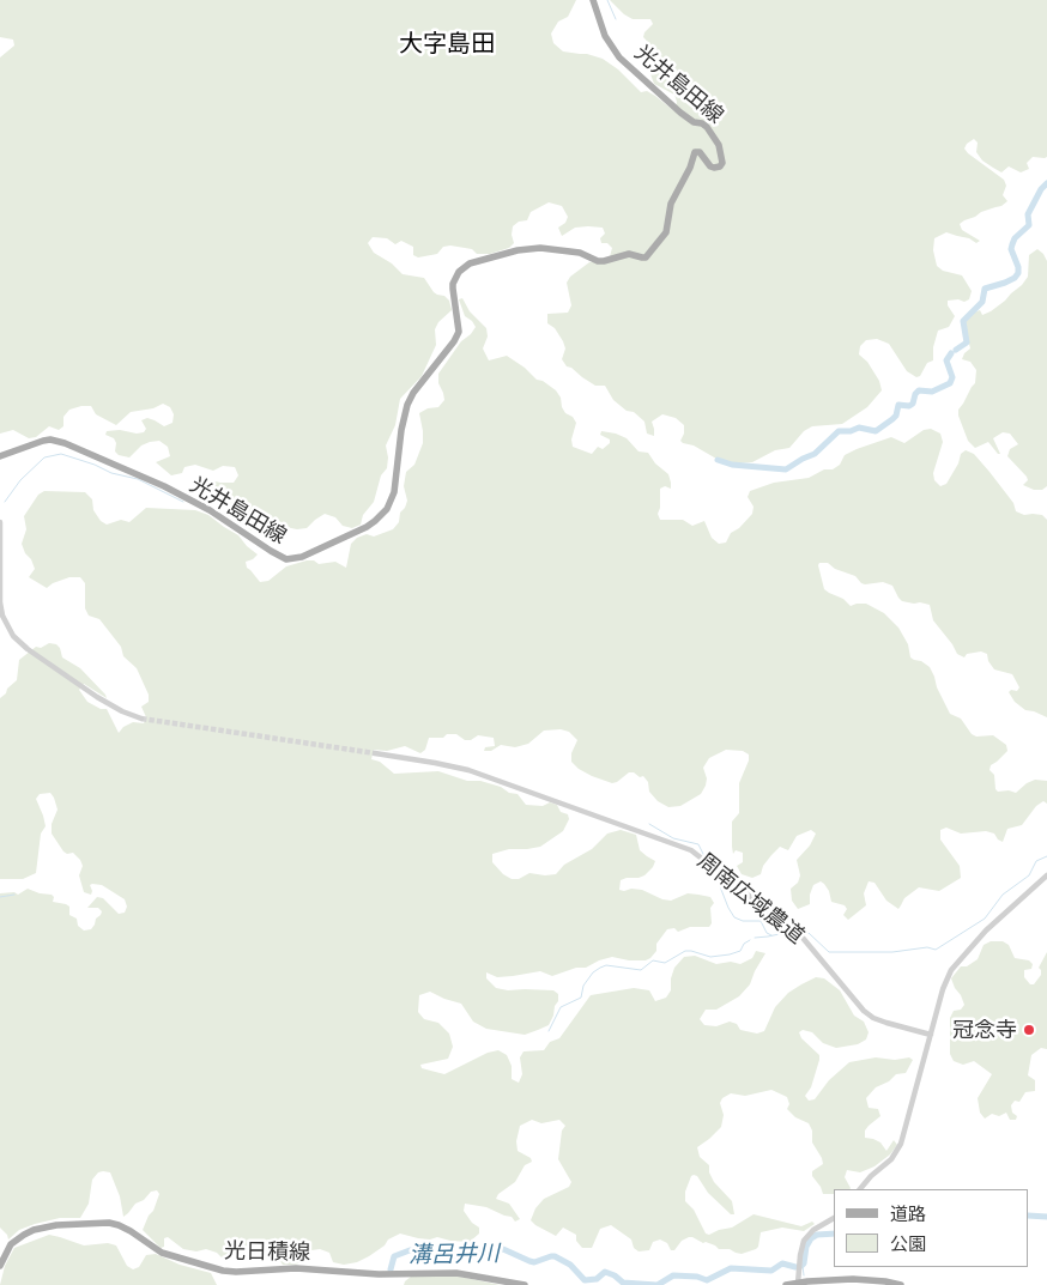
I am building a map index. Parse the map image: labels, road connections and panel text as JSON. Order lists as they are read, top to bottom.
{
  "streets": {
    "main road": ["光井島田線", "光日積線"],
    "street": ["周南広域農道"]
  },
  "districts": ["大字島田"],
  "water": ["溝呂井川"],
  "places": ["冠念寺"],
  "legend": ["道路", "公園"]
}
